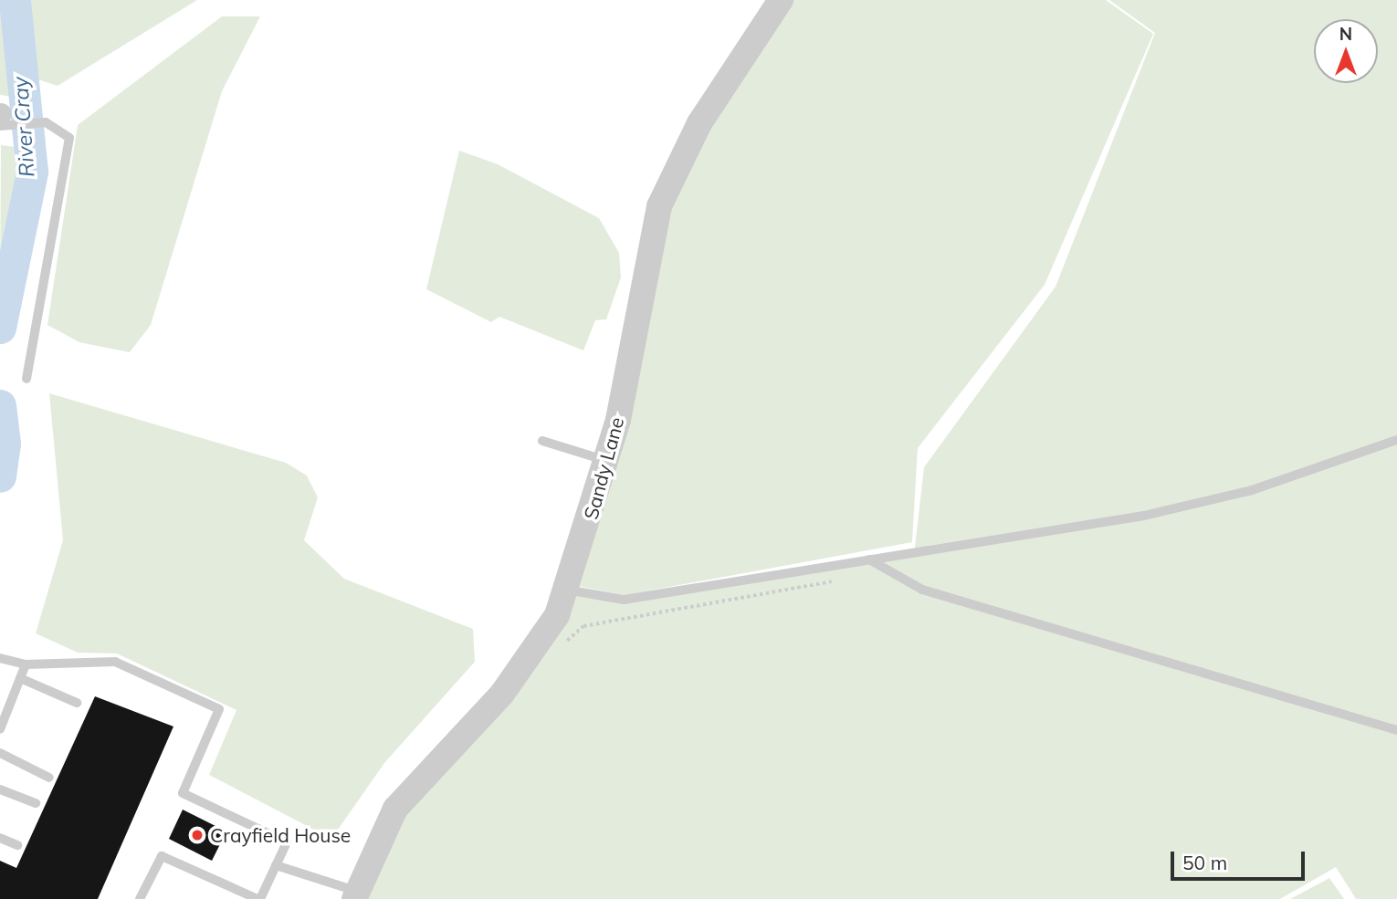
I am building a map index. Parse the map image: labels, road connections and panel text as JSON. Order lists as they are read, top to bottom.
{
  "streets": {
    "street": ["Sandy Lane"]
  },
  "water": ["River Cray"],
  "places": ["Crayfield House"],
  "scale_bar": "50 m",
  "north": "top"
}
